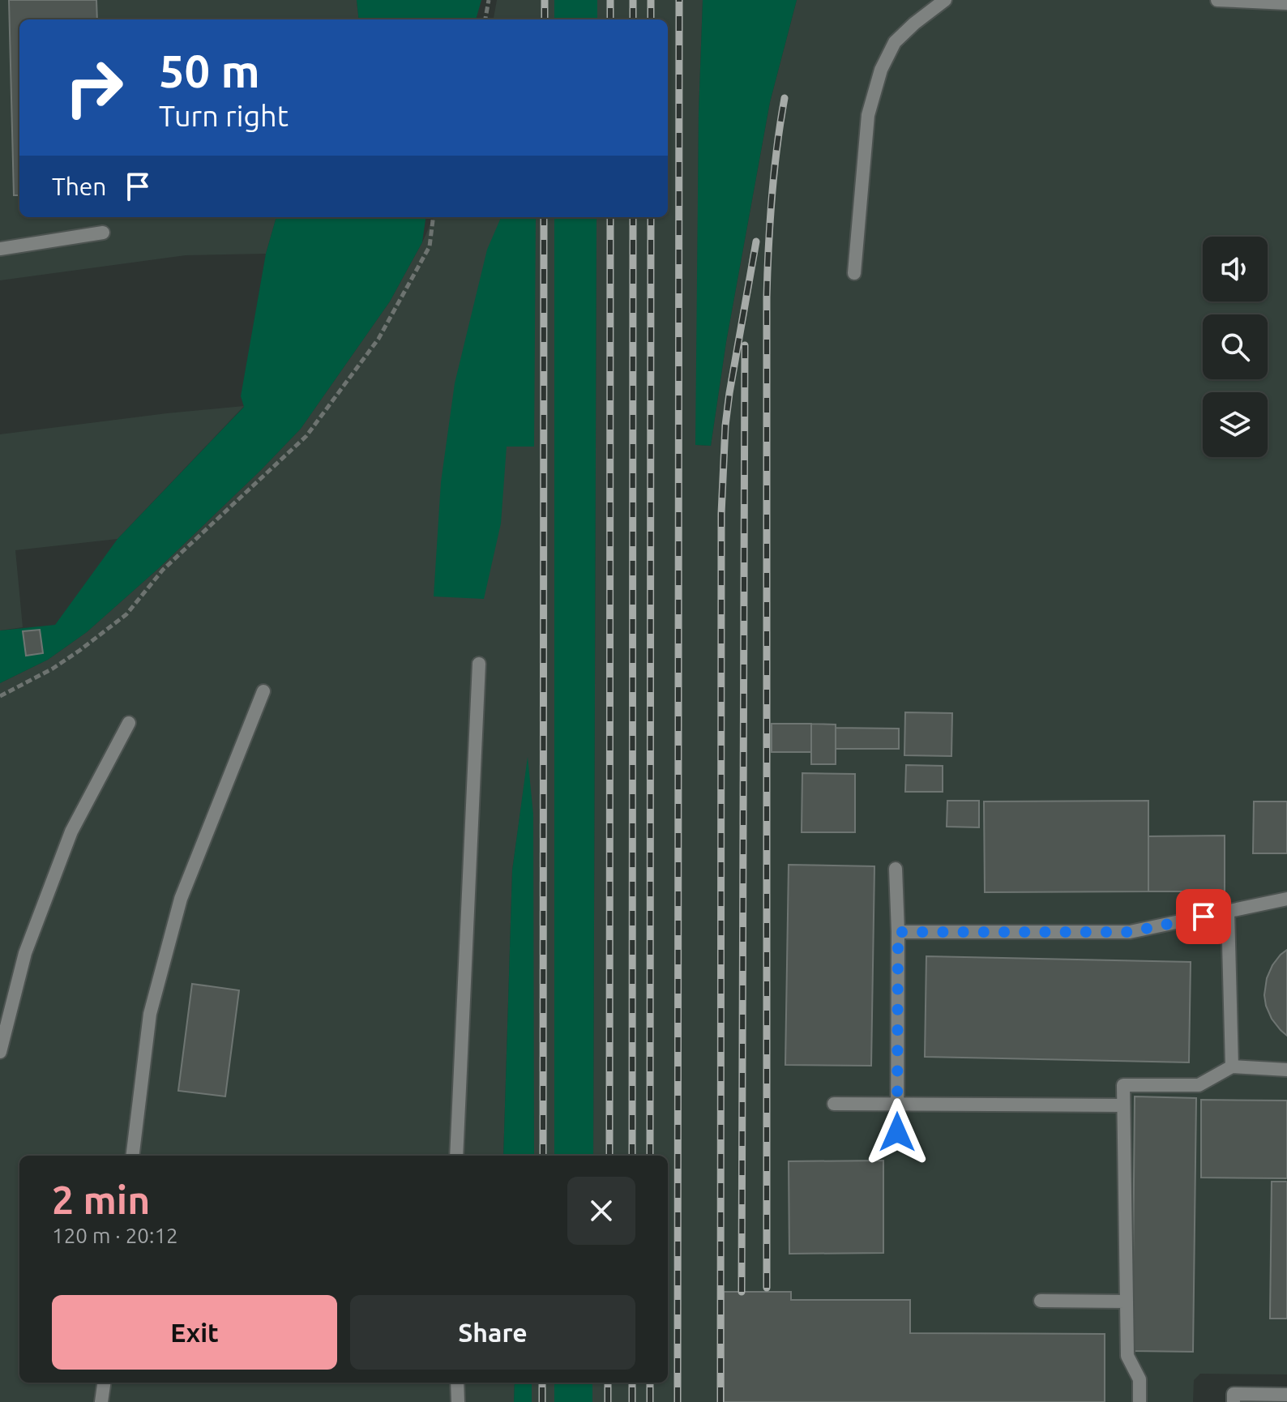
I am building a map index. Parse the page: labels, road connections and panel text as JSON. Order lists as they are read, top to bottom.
{
  "page": {
    "turn": ["50 m", "Turn right"],
    "then": "Then",
    "heading": ["2 min", "120 m · 20:12"],
    "buttons": ["Exit", "Share"]
  }
}
